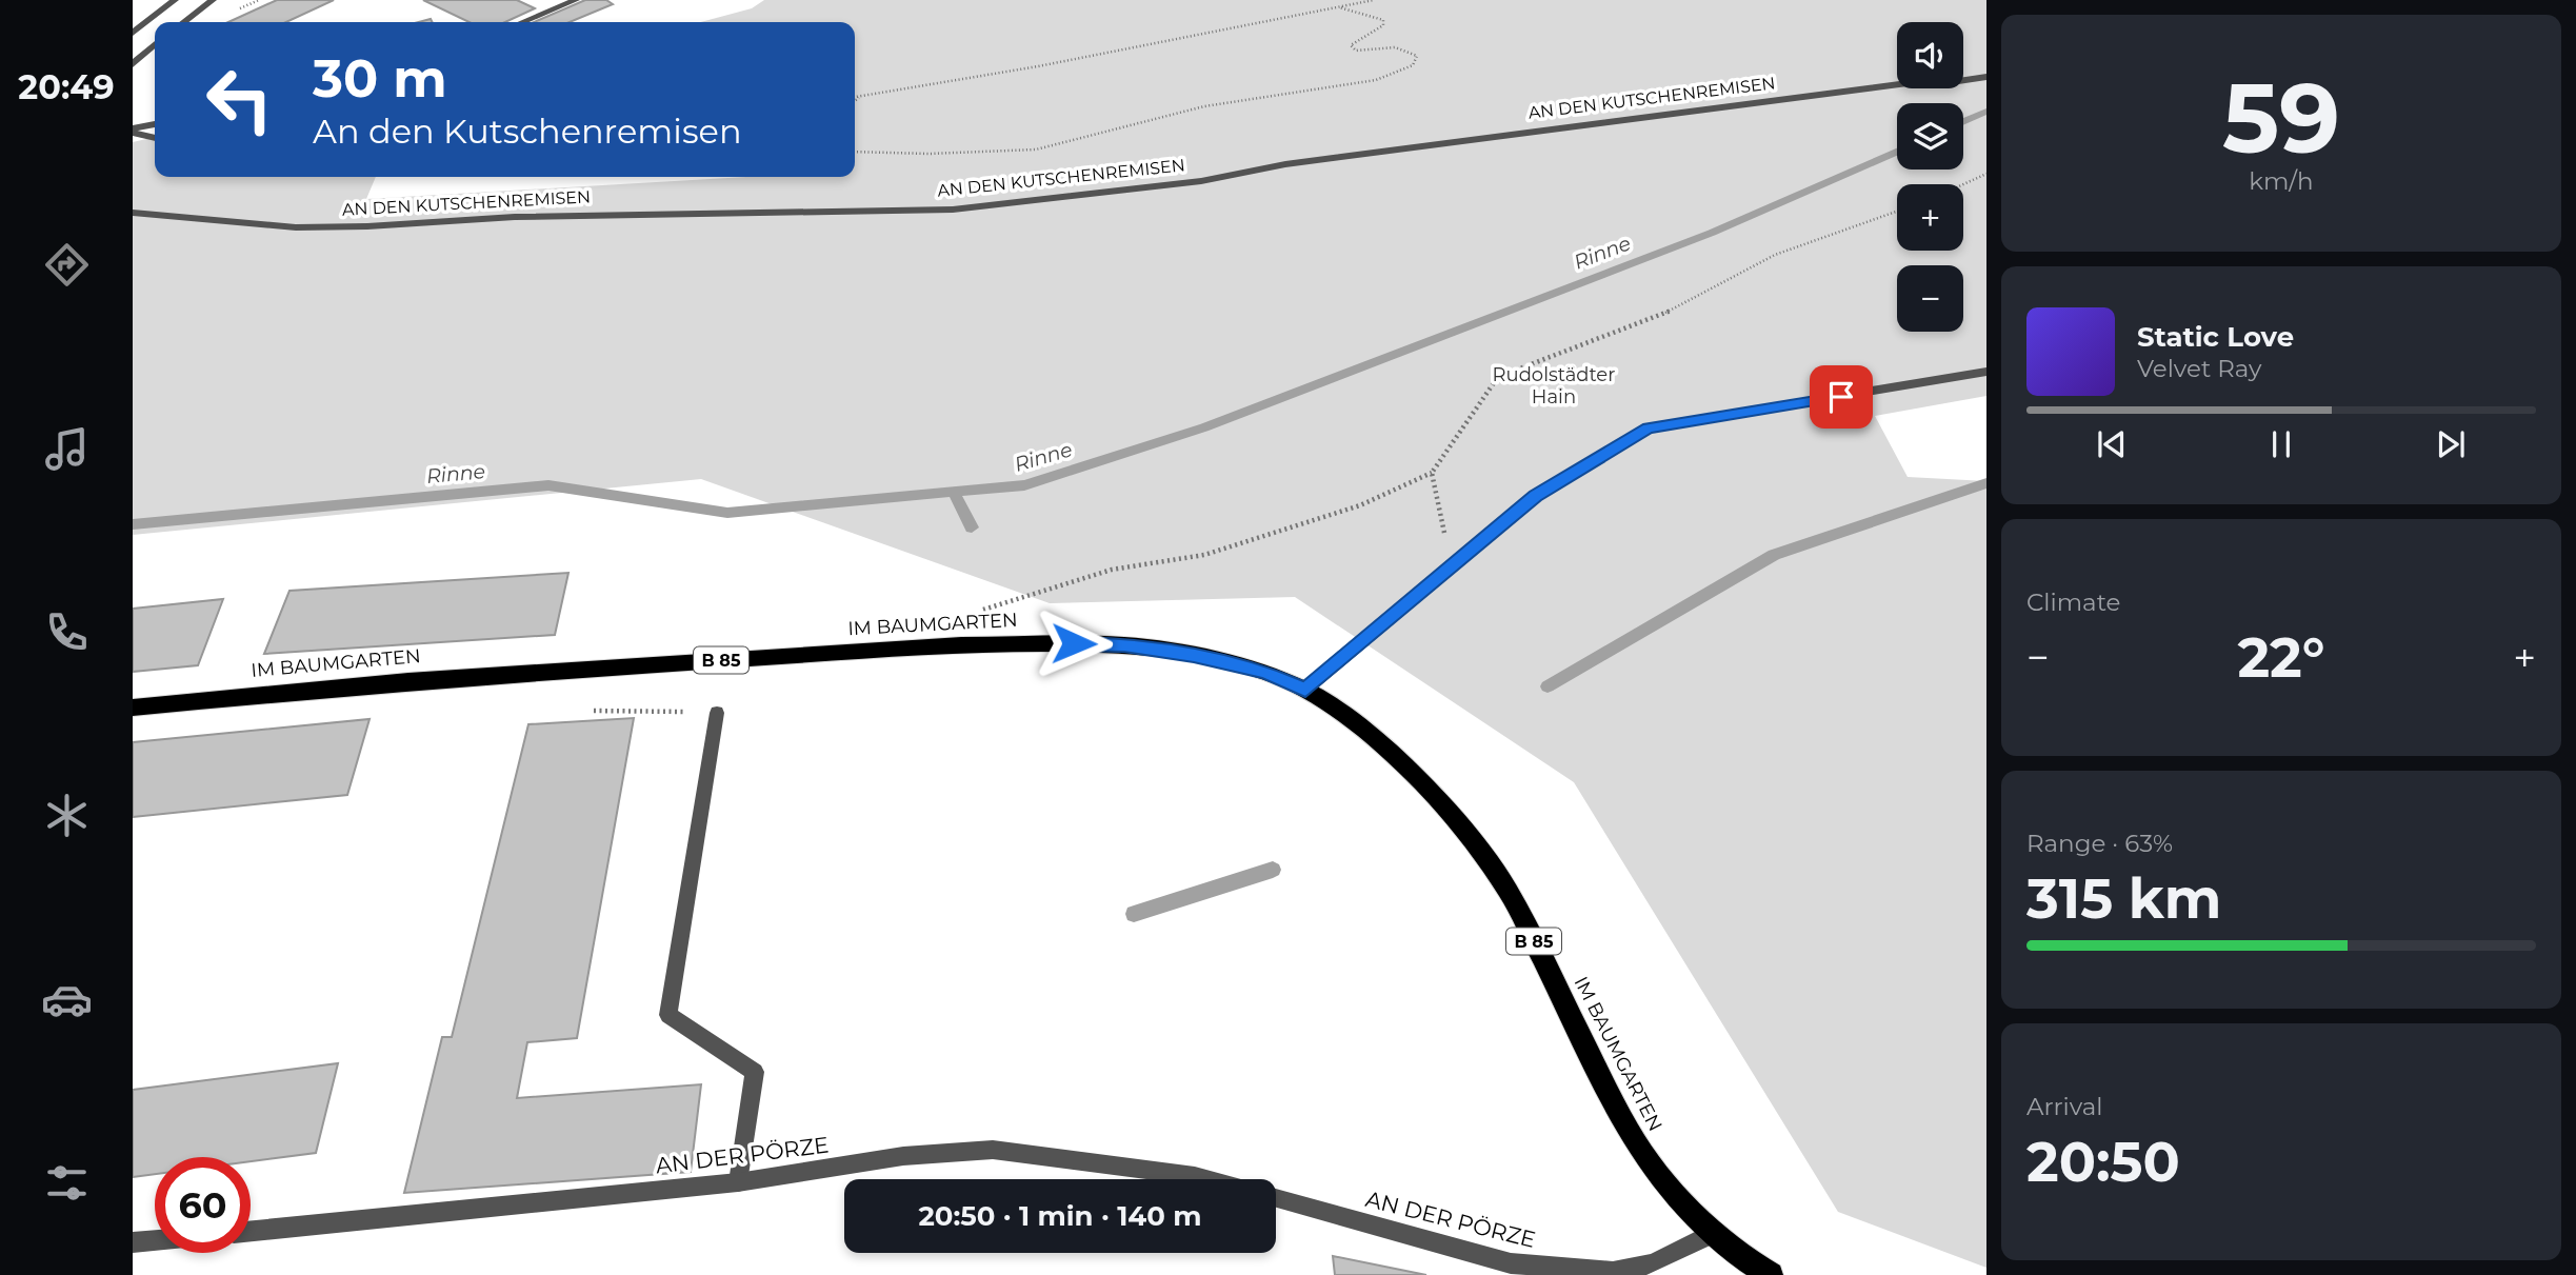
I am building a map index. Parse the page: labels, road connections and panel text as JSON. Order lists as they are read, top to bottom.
{
  "streets": {
    "main road": ["IM BAUMGARTEN", "B 85"],
    "street": ["AN DEN KUTSCHENREMISEN", "AN DER PÖRZE"]
  },
  "crossings": [
    ["IM BAUMGARTEN", "B 85"],
    ["IM BAUMGARTEN", "AN DER PÖRZE"],
    ["B 85", "AN DER PÖRZE"]
  ],
  "water": ["Rinne"],
  "parks": ["Rudolstädter Hain"],
  "page": {
    "tabs": "20:49",
    "tile": [
      ["59", "km/h"],
      "Climate",
      ["Range · 63%", "315 km"],
      ["Arrival", "20:50"]
    ],
    "map_buttons": ["+", "−"],
    "turn": ["30 m", "An den Kutschenremisen"],
    "song": ["Static Love", "Velvet Ray"],
    "heat": ["−", "22°", "+"],
    "limit": "60",
    "trip": "20:50 · 1 min · 140 m"
  }
}
